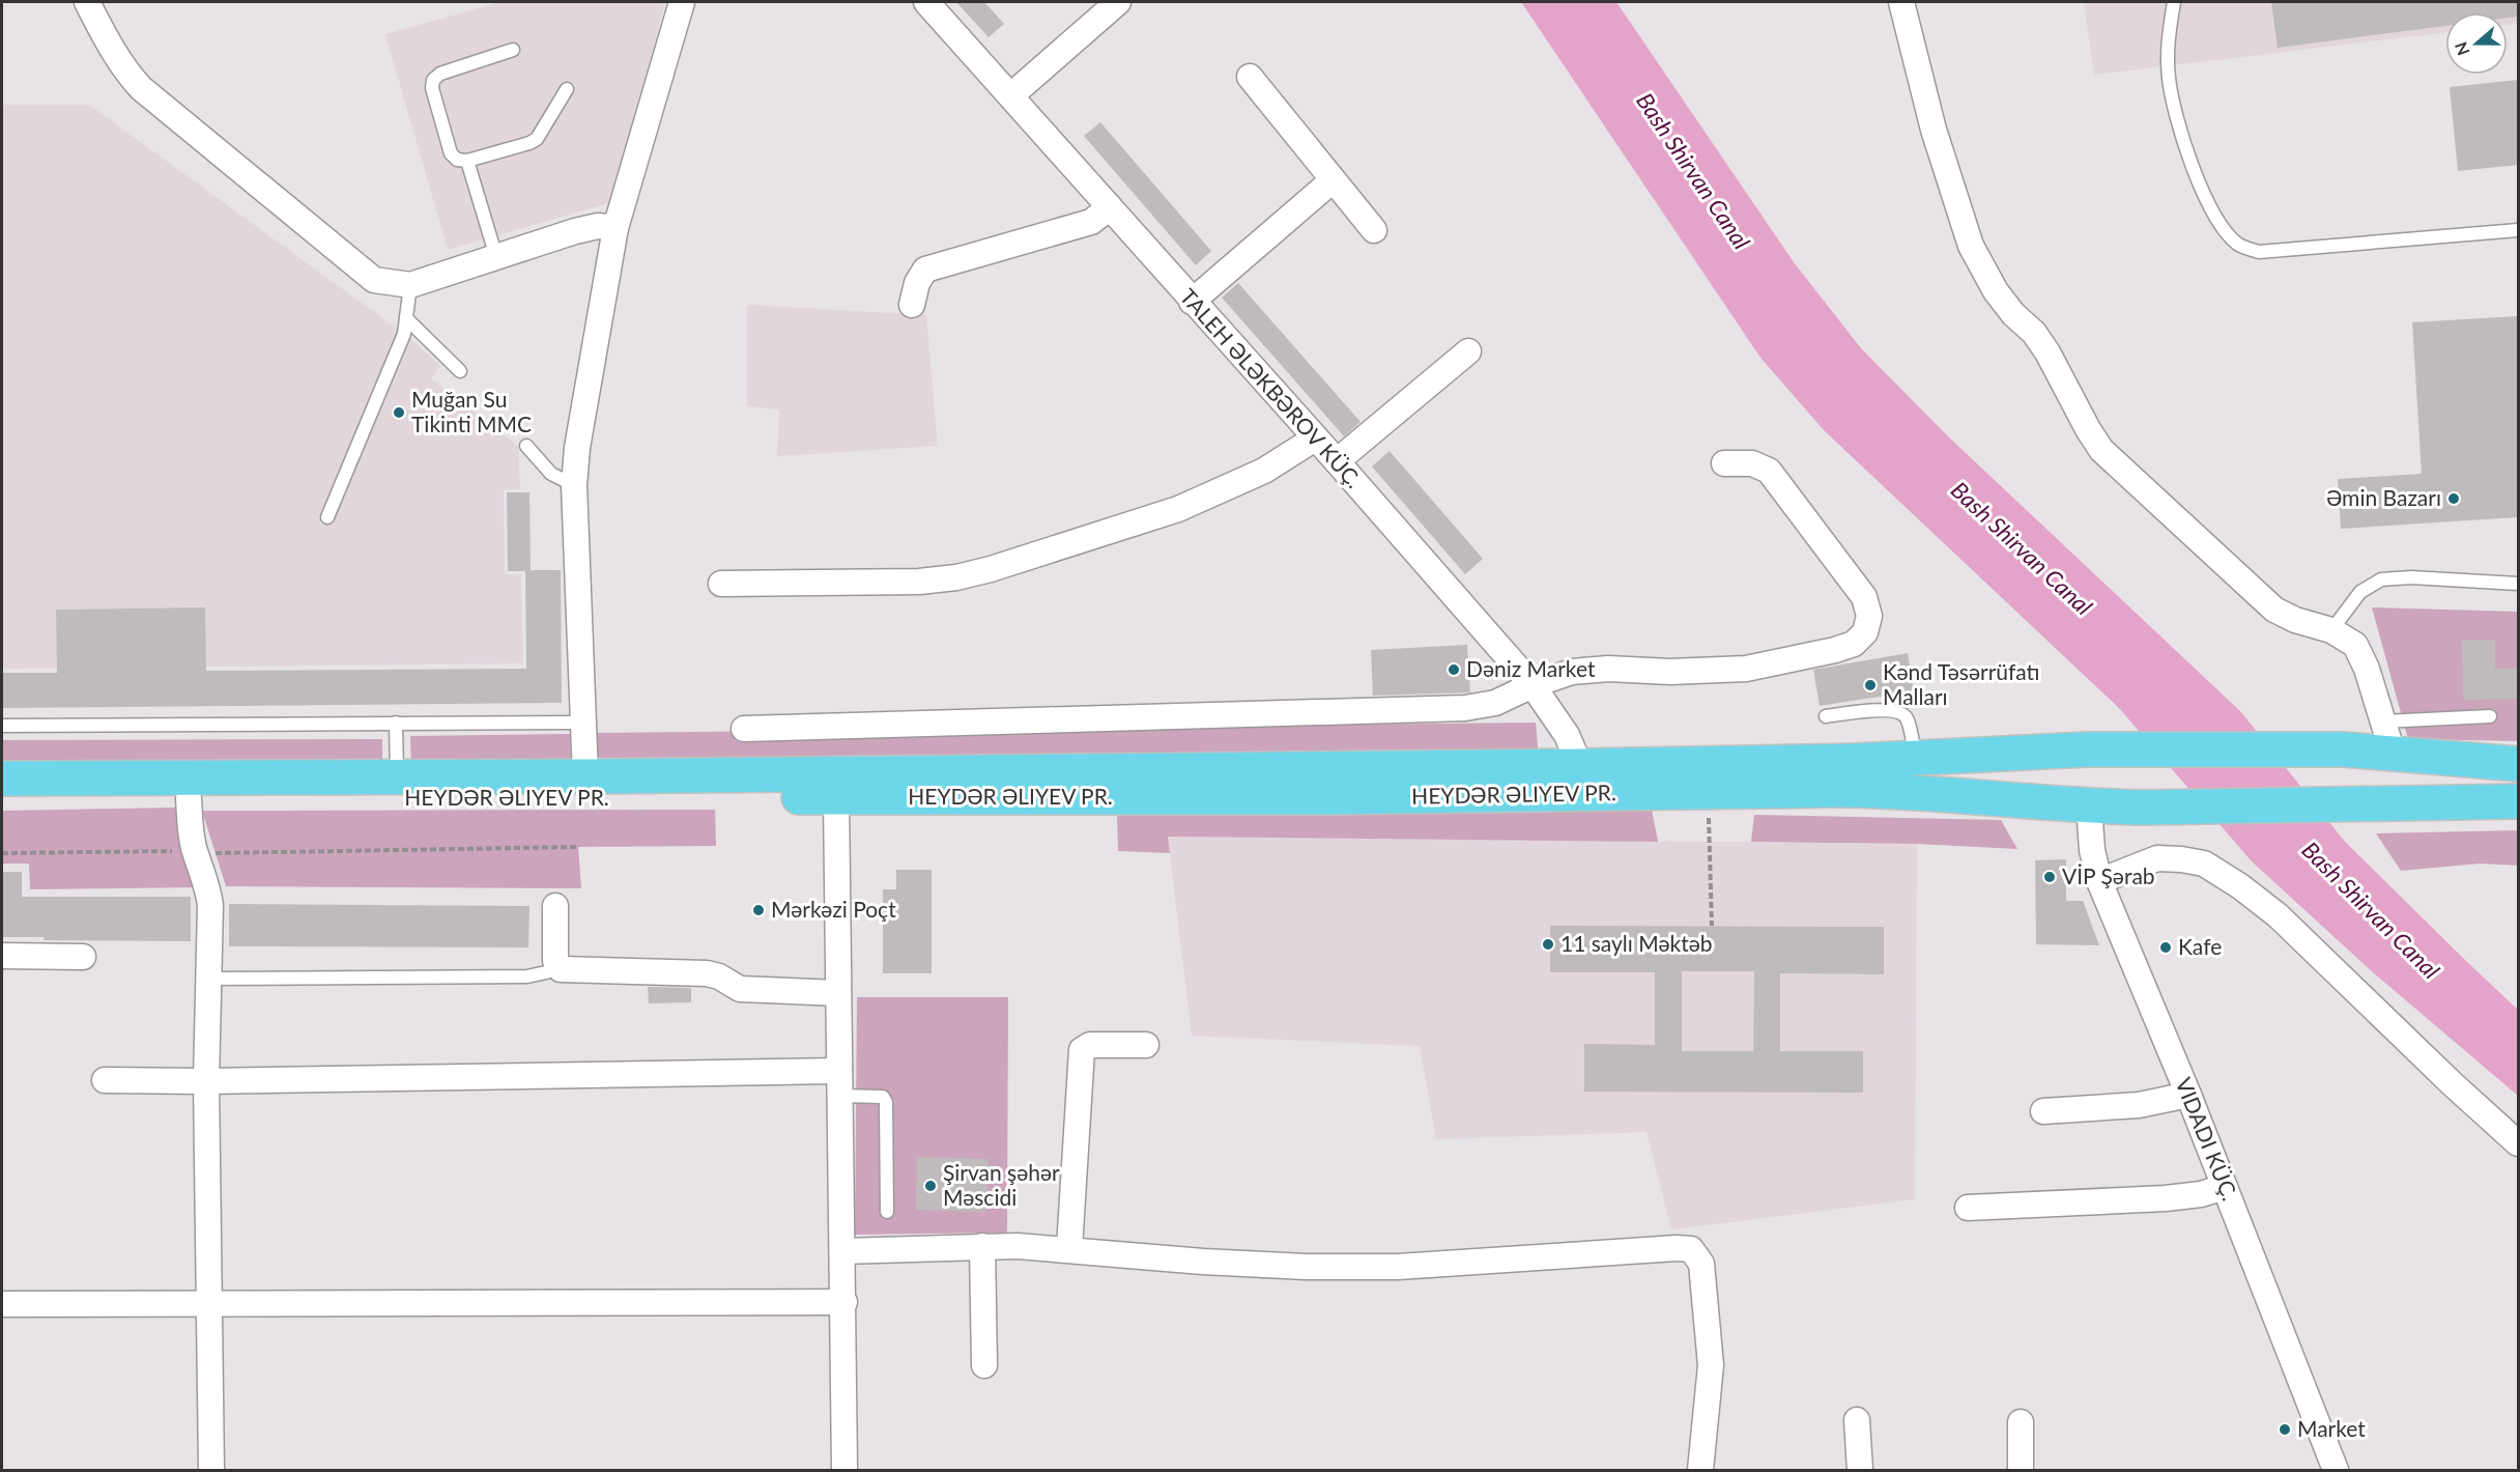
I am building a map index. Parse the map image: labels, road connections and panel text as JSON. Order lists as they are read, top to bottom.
{
  "streets": {
    "main road": ["HEYDƏR ƏLIYEV PR."],
    "street": ["TALEH ƏLƏKBƏROV KÜÇ.", "VIDADI KÜÇ."]
  },
  "crossings": [
    ["TALEH ƏLƏKBƏROV KÜÇ.", "HEYDƏR ƏLIYEV PR."],
    ["HEYDƏR ƏLIYEV PR.", "VIDADI KÜÇ."]
  ],
  "water": ["Bash Shirvan Canal"],
  "places": [
    "Muğan Su Tikinti MMC",
    "Əmin Bazarı",
    "Dəniz Market",
    "Kənd Təsərrüfatı Malları",
    "VİP Şərab",
    "Mərkəzi Poçt",
    "11 saylı Məktəb",
    "Kafe",
    "Şirvan şəhər Məscidi",
    "Market"
  ],
  "north": "left"
}
